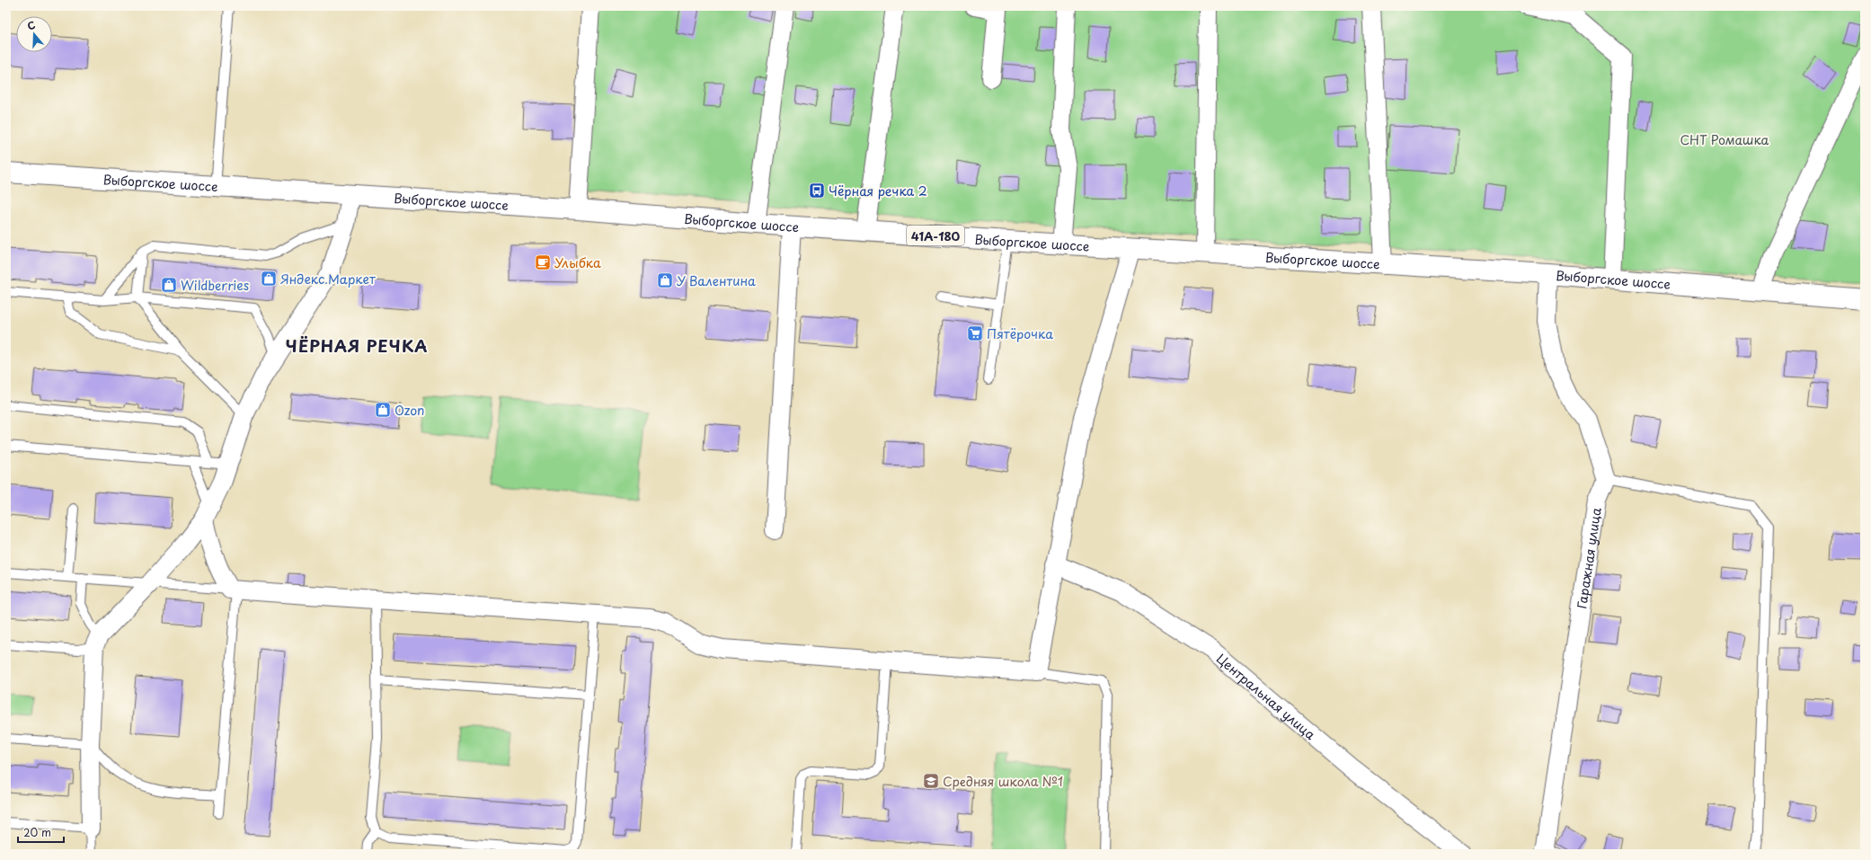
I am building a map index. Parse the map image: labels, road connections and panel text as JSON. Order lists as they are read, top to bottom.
{
  "streets": {
    "main road": ["Выборгское шоссе", "41А-180"],
    "street": ["Гаражная улица", "Центральная улица"]
  },
  "districts": ["ЧЁРНАЯ РЕЧКА"],
  "parks": ["СНТ Ромашка"],
  "places": {
    "bus stop": ["Чёрная речка 2"],
    "cafe": ["Улыбка"],
    "shop": [
      "Яндекс.Маркет",
      "У Валентина",
      "Wildberries",
      "Ozon"
    ],
    "supermarket": ["Пятёрочка"],
    "school or university": ["Средняя школа №1"]
  },
  "scale_bar": "20 m",
  "north": "top"
}
